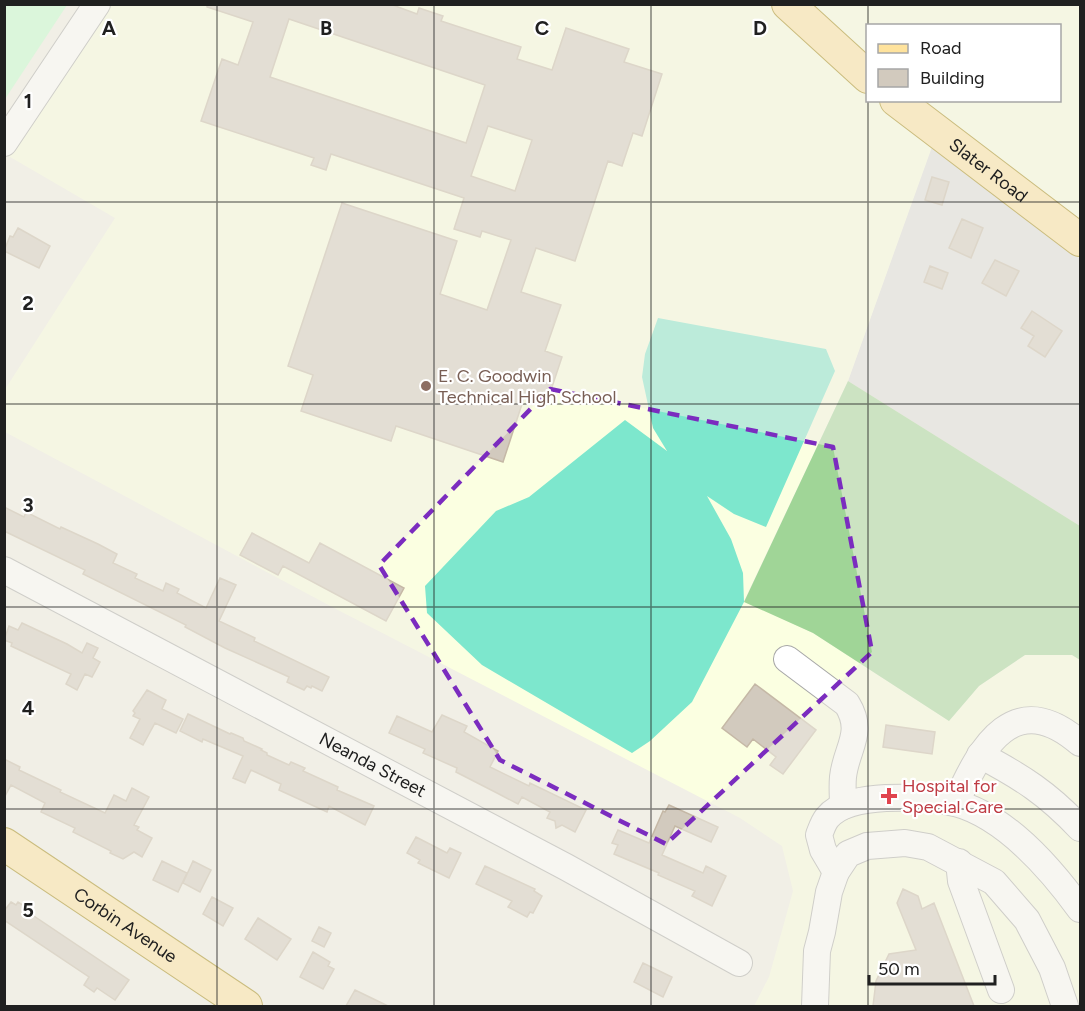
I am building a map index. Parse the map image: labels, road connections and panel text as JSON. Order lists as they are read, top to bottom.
{
  "streets": {
    "main road": ["Slater Road", "Corbin Avenue"],
    "street": ["Neanda Street"]
  },
  "places": {
    "other": ["E. C. Goodwin Technical High School"],
    "health": ["Hospital for Special Care"]
  },
  "legend": ["Road", "Building"],
  "scale_bar": "50 m",
  "grid": {
    "columns": [
      "A",
      "B",
      "C",
      "D"
    ],
    "rows": [
      "1",
      "2",
      "3",
      "4",
      "5"
    ]
  }
}
